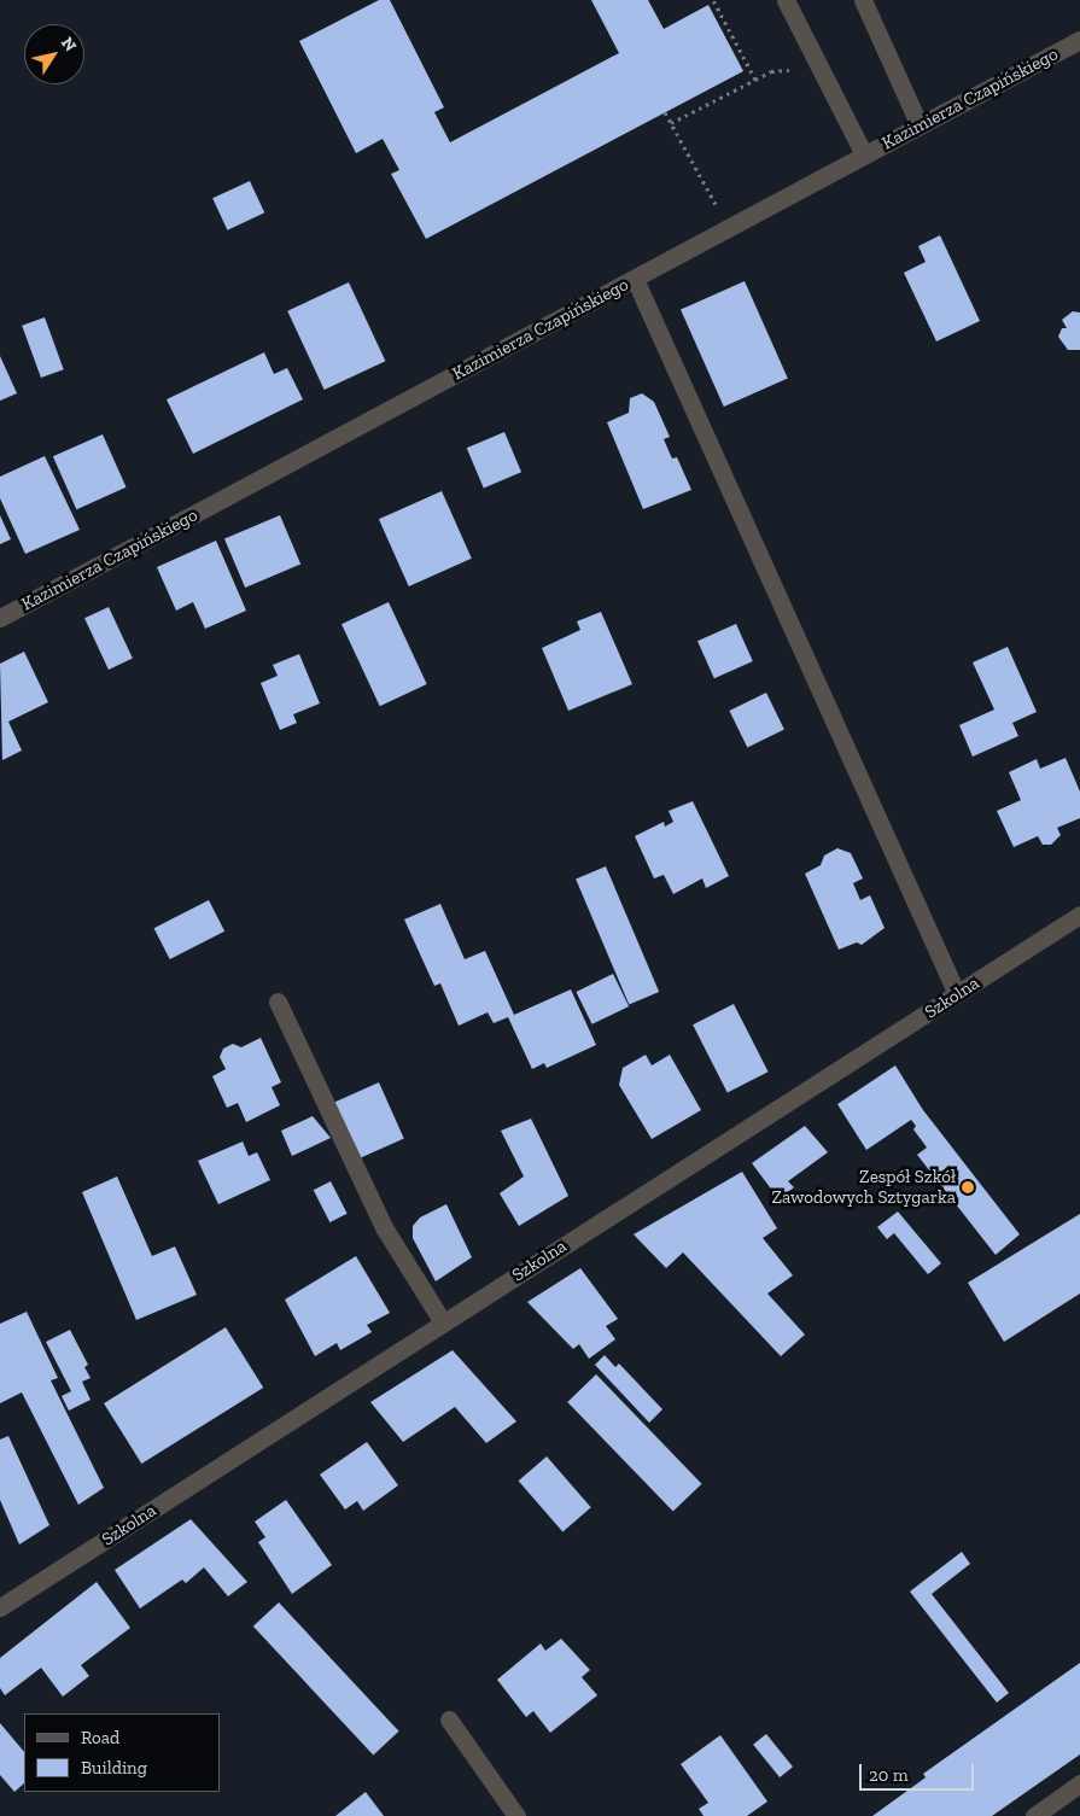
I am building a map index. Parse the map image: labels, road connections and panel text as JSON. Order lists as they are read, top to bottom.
{
  "streets": {
    "street": ["Kazimierza Czapińskiego", "Szkolna"]
  },
  "places": ["Zespół Szkół Zawodowych Sztygarka"],
  "legend": ["Road", "Building"],
  "scale_bar": "20 m",
  "north": "top right"
}
